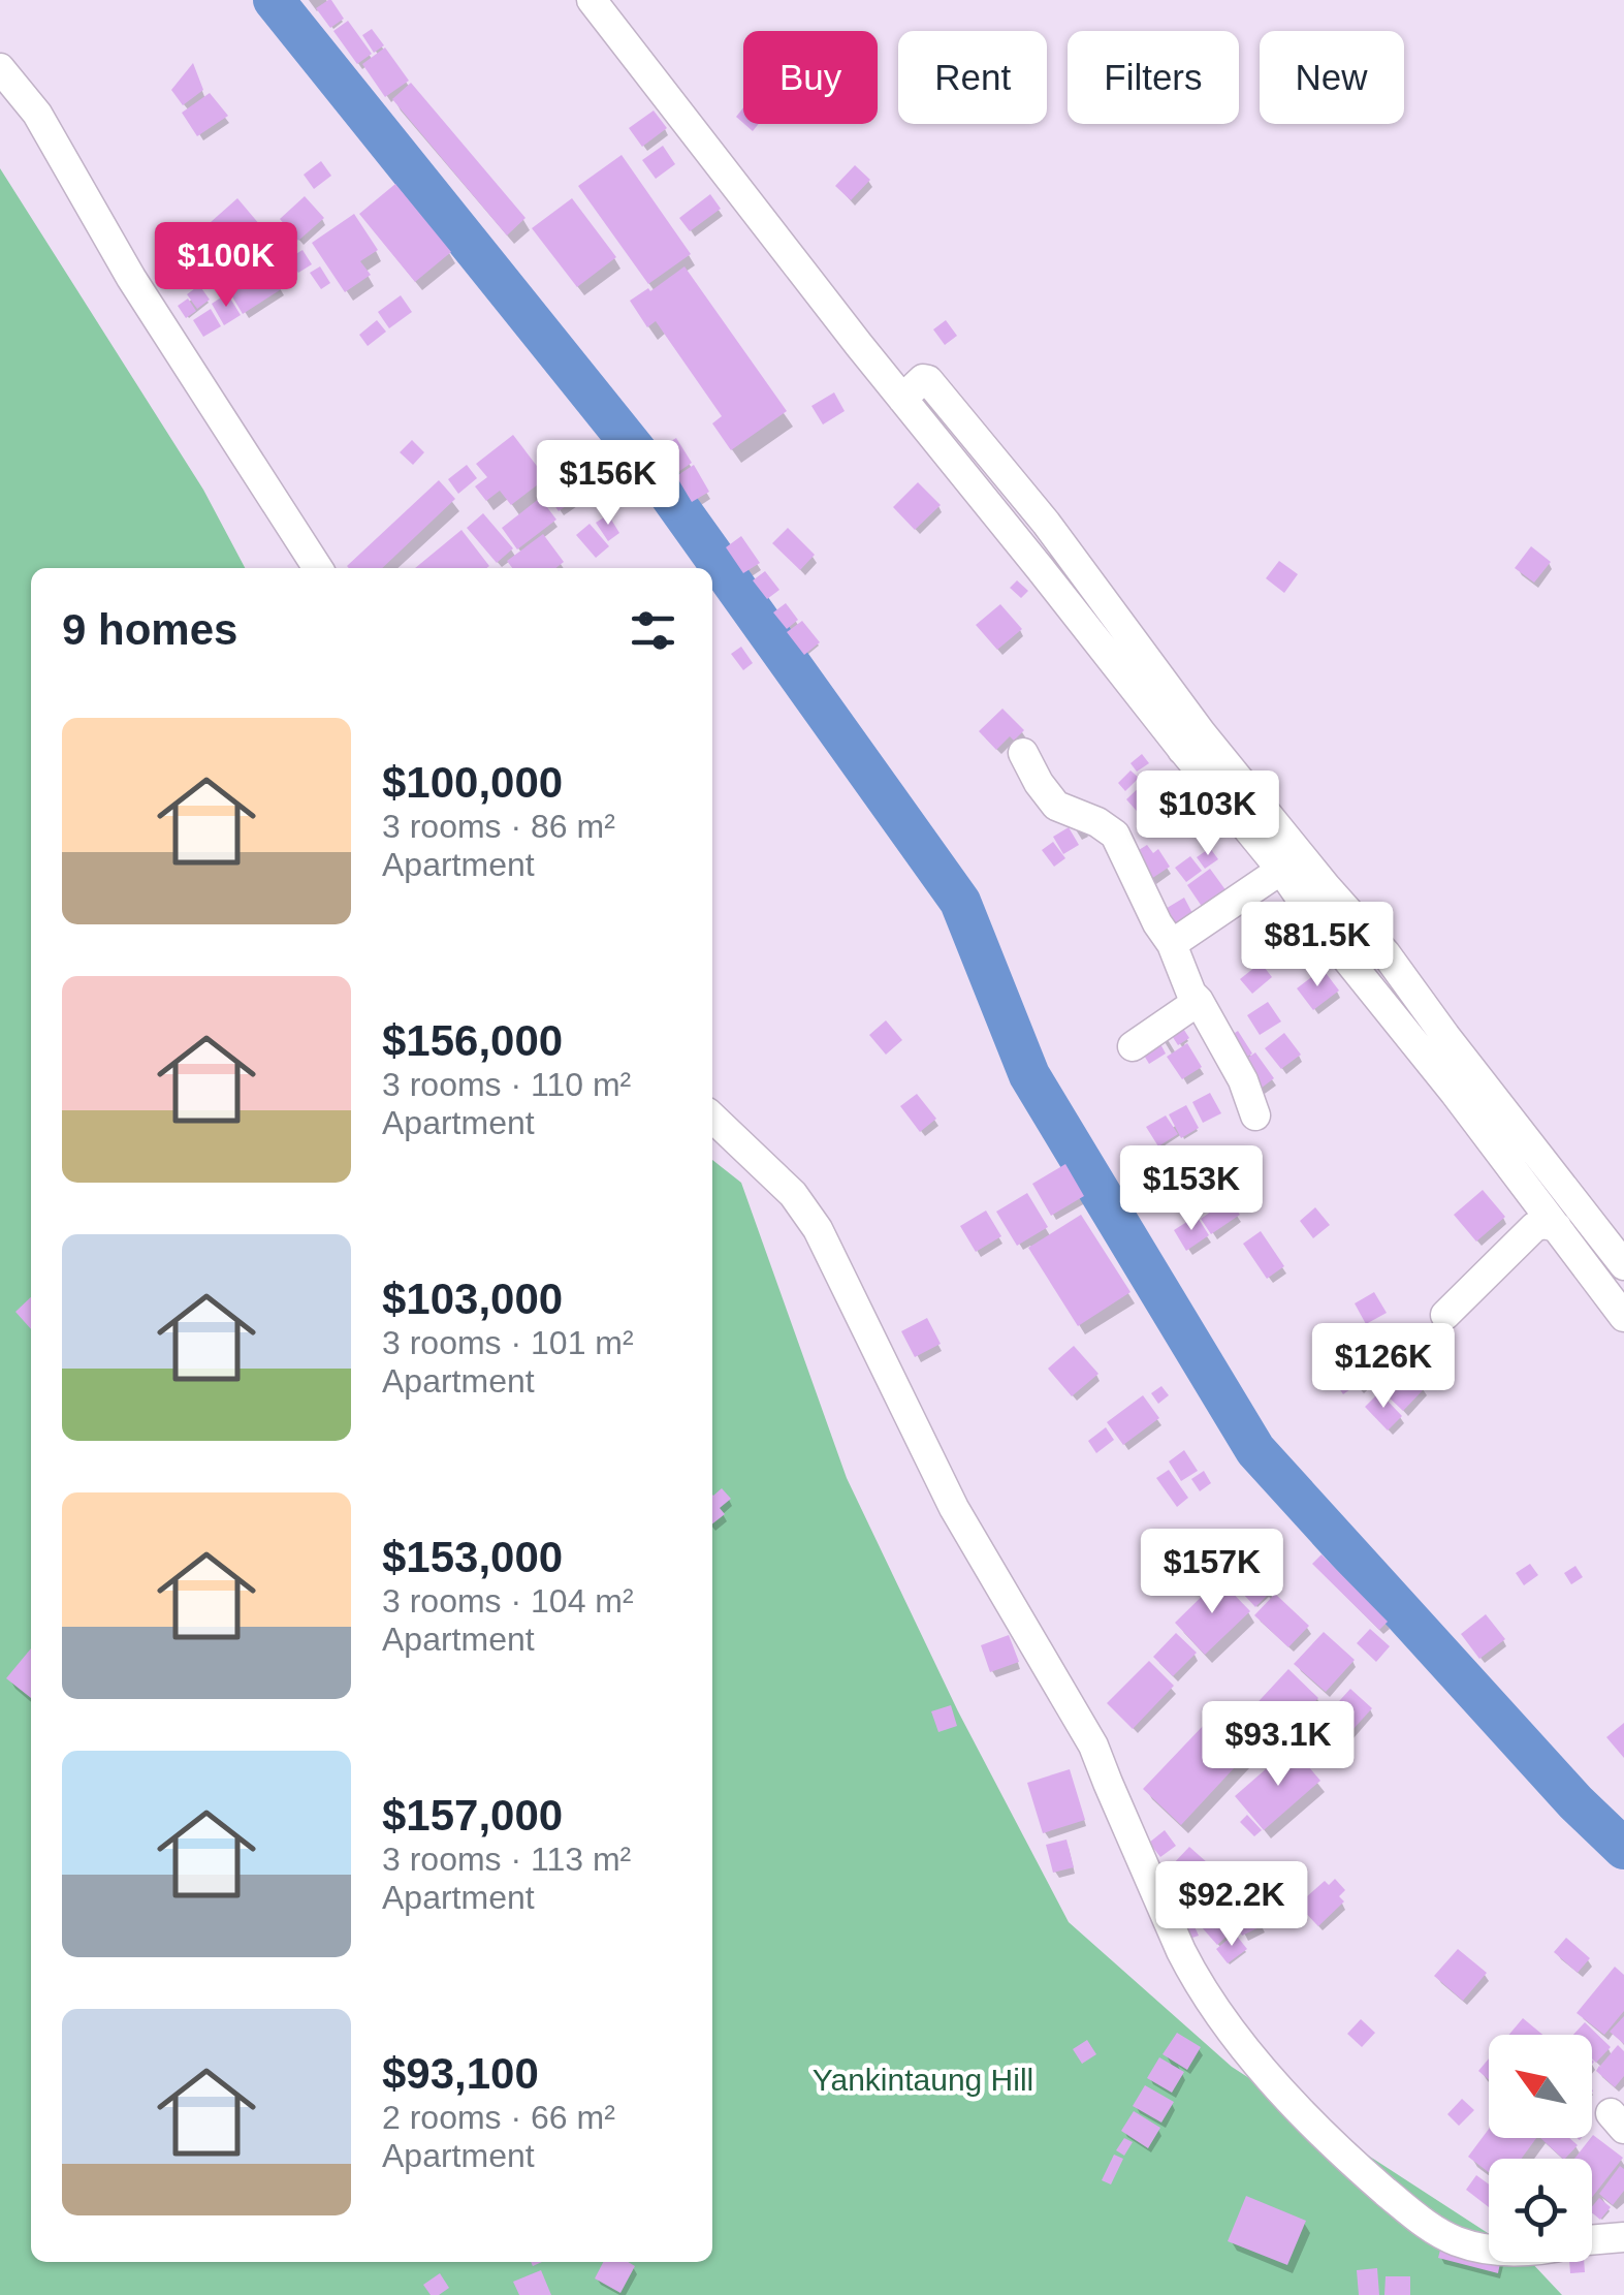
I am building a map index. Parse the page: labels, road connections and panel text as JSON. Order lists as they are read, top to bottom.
{
  "parks": ["Yankintaung Hill"],
  "north": "top left",
  "page": {
    "chip": [
      "Buy",
      "Rent",
      "Filters",
      "New"
    ],
    "price": [
      "$100K",
      "$156K",
      "$103K",
      "$81.5K",
      "$153K",
      "$126K",
      "$157K",
      "$93.1K",
      "$92.2K"
    ],
    "heading": "9 homes",
    "list": [
      {
        "name": "$100,000",
        "note": "3 rooms · 86 m² · Apartment"
      },
      {
        "name": "$156,000",
        "note": "3 rooms · 110 m² · Apartment"
      },
      {
        "name": "$103,000",
        "note": "3 rooms · 101 m² · Apartment"
      },
      {
        "name": "$153,000",
        "note": "3 rooms · 104 m² · Apartment"
      },
      {
        "name": "$157,000",
        "note": "3 rooms · 113 m² · Apartment"
      },
      {
        "name": "$93,100",
        "note": "2 rooms · 66 m² · Apartment"
      }
    ]
  }
}
